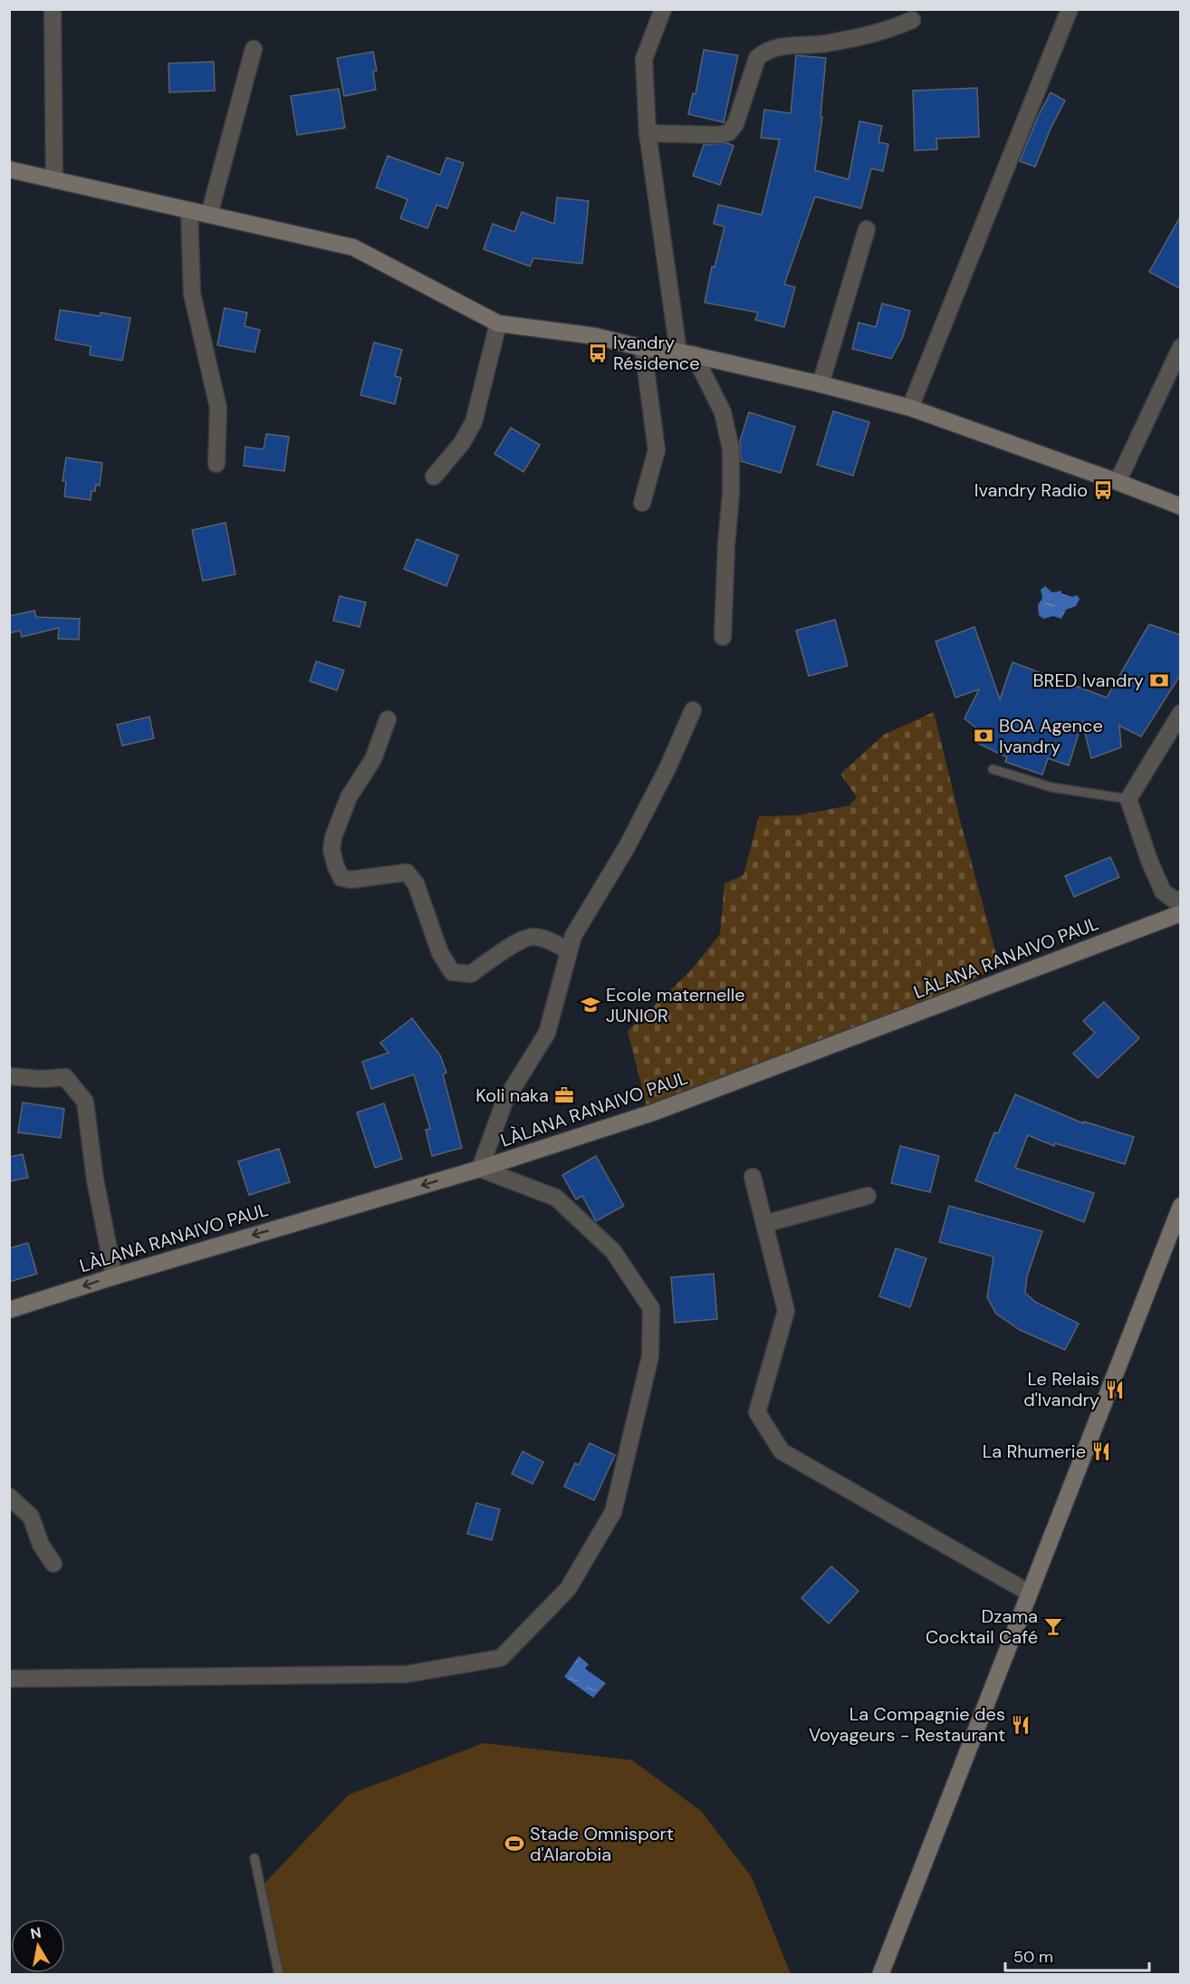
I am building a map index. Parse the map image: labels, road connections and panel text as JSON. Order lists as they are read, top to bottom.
{
  "streets": {
    "street": ["LÀLANA RANAIVO PAUL"]
  },
  "one_way": ["LÀLANA RANAIVO PAUL"],
  "places": {
    "bus stop": ["Ivandry Résidence", "Ivandry Radio"],
    "bank": ["BRED Ivandry", "BOA Agence Ivandry"],
    "school or university": ["Ecole maternelle JUNIOR"],
    "office": ["Koli naka"],
    "restaurant": ["Le Relais d'Ivandry", "La Rhumerie", "La Compagnie des Voyageurs - Restaurant"],
    "bar": ["Dzama Cocktail Café"],
    "sports": ["Stade Omnisport d'Alarobia"]
  },
  "scale_bar": "50 m",
  "north": "top"
}
